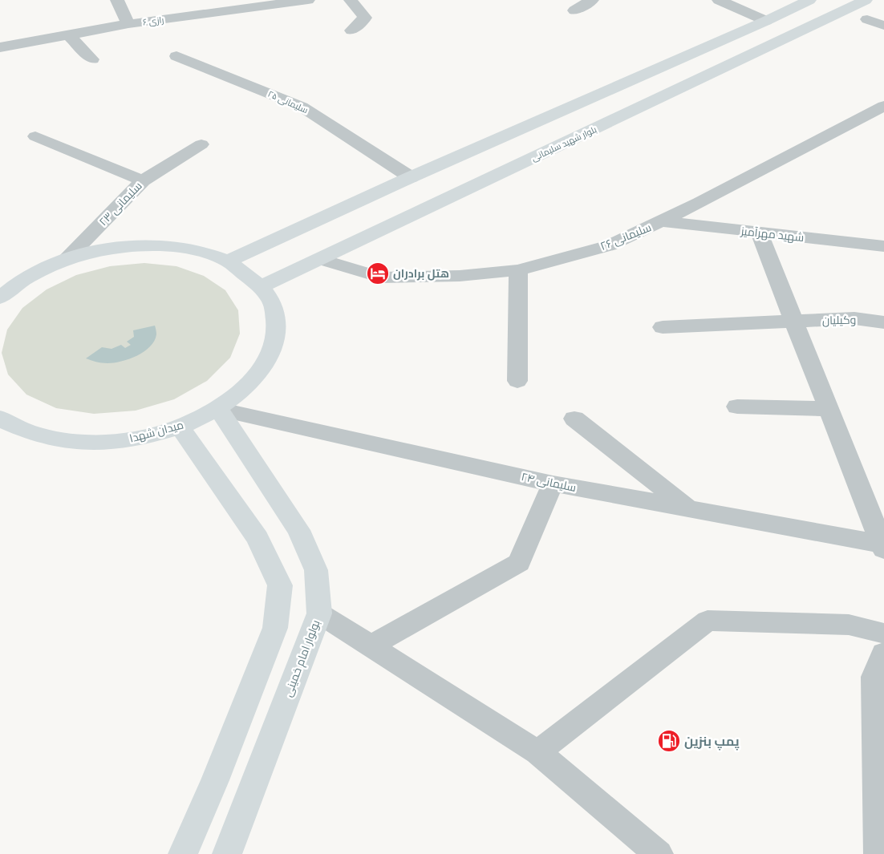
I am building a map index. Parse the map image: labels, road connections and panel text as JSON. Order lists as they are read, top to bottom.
{
  "streets": {
    "main road": ["بلوار شهید سلیمانی", "میدان شهدا", "بولوار امام خمینی"],
    "street": [
      "رازی ۶",
      "سلیمانی ۲۵",
      "سلیمانی ۲۳",
      "شهید مهرآمیز",
      "سلیمانی ۲۶",
      "وکیلیان",
      "سلیمانی ۲۴"
    ]
  },
  "crossings": [
    ["بلوار شهید سلیمانی", "سلیمانی ۲۶"],
    ["بلوار شهید سلیمانی", "میدان شهدا"],
    ["سلیمانی ۲۳", "میدان شهدا"],
    ["شهید مهرآمیز", "سلیمانی ۲۶"],
    ["میدان شهدا", "سلیمانی ۲۴"],
    ["میدان شهدا", "بولوار امام خمینی"],
    ["سلیمانی ۲۴", "بولوار امام خمینی"]
  ],
  "places": {
    "hotel": ["هتل برادران"],
    "fuel station": ["پمپ بنزین"]
  }
}
